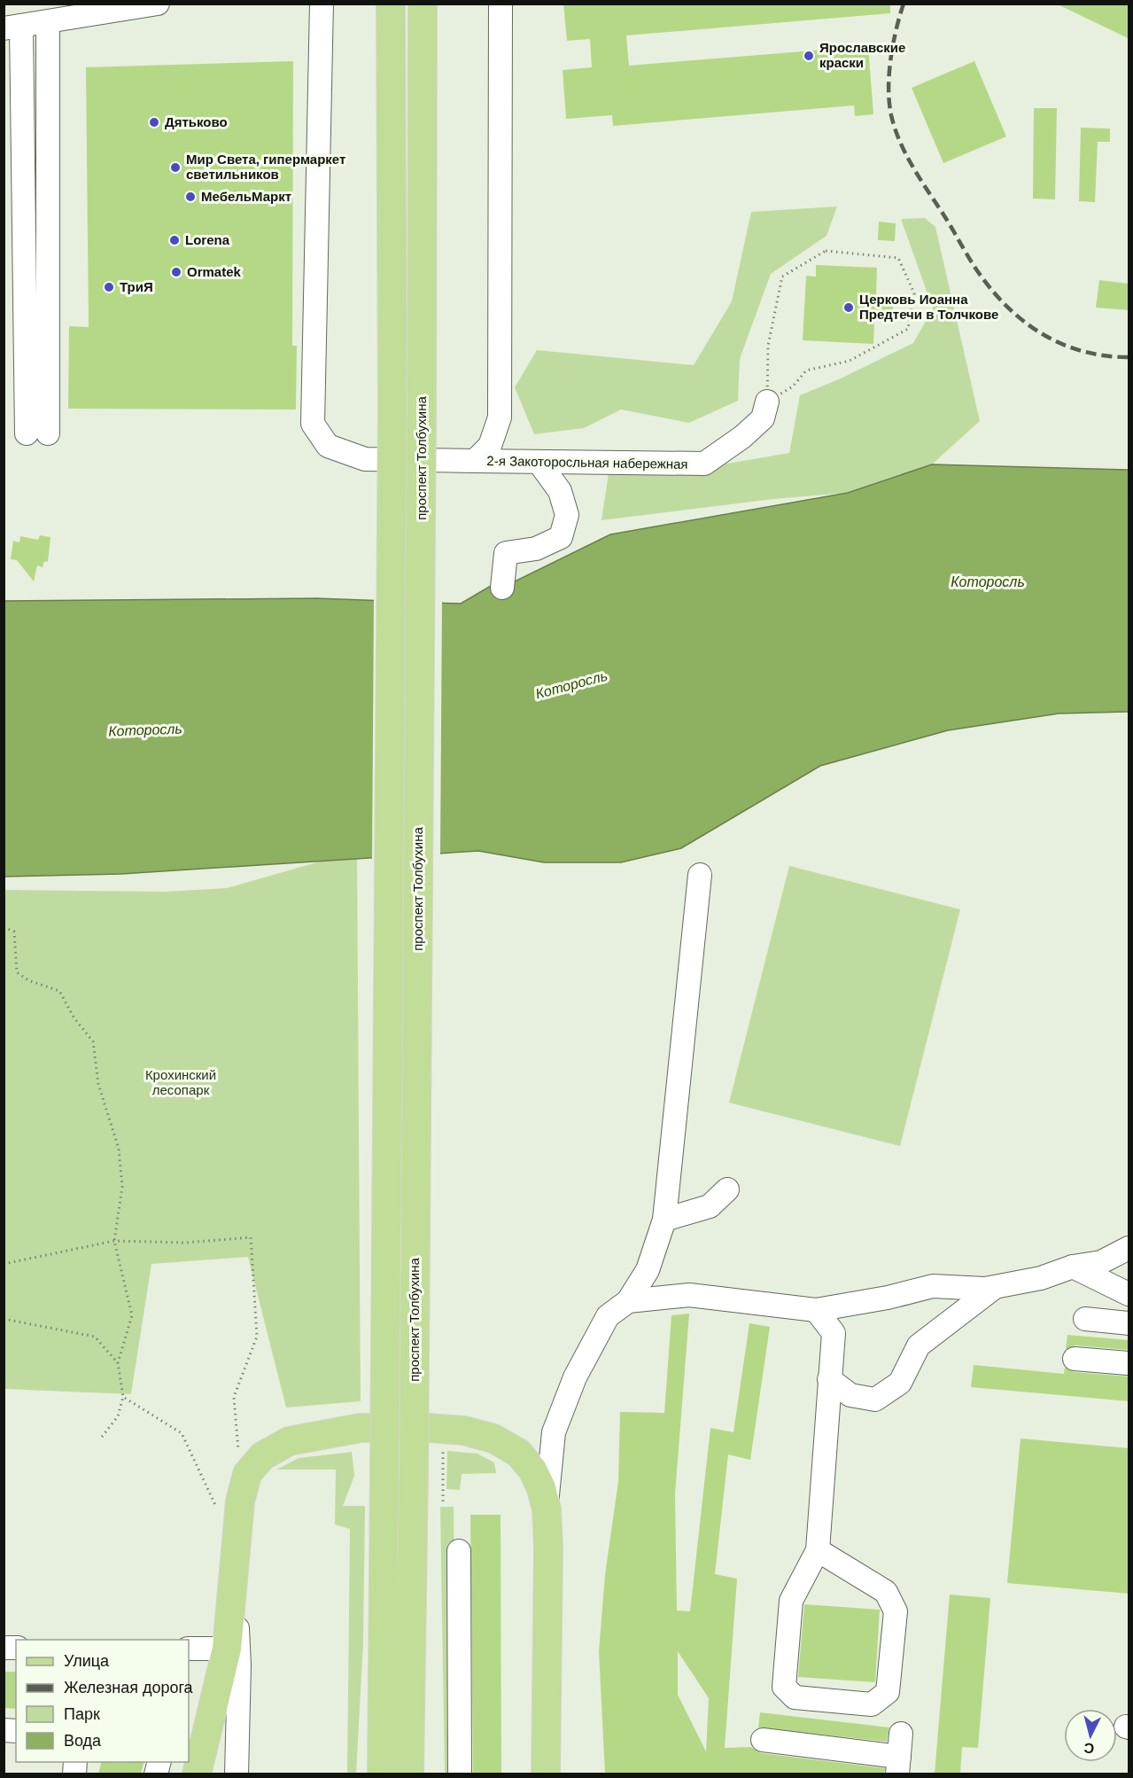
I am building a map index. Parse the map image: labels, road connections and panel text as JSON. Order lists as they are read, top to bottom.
{
  "streets": {
    "main road": ["проспект Толбухина"],
    "street": ["2-я Закоторосльная набережная"]
  },
  "water": ["Которосль"],
  "parks": ["Крохинский лесопарк"],
  "places": [
    "Ярославские краски",
    "Дятьково",
    "Мир Света, гипермаркет светильников",
    "МебельМаркт",
    "Lorena",
    "Ormatek",
    "ТриЯ",
    "Церковь Иоанна Предтечи в Толчкове"
  ],
  "legend": [
    "Улица",
    "Железная дорога",
    "Парк",
    "Вода"
  ],
  "north": "bottom"
}
